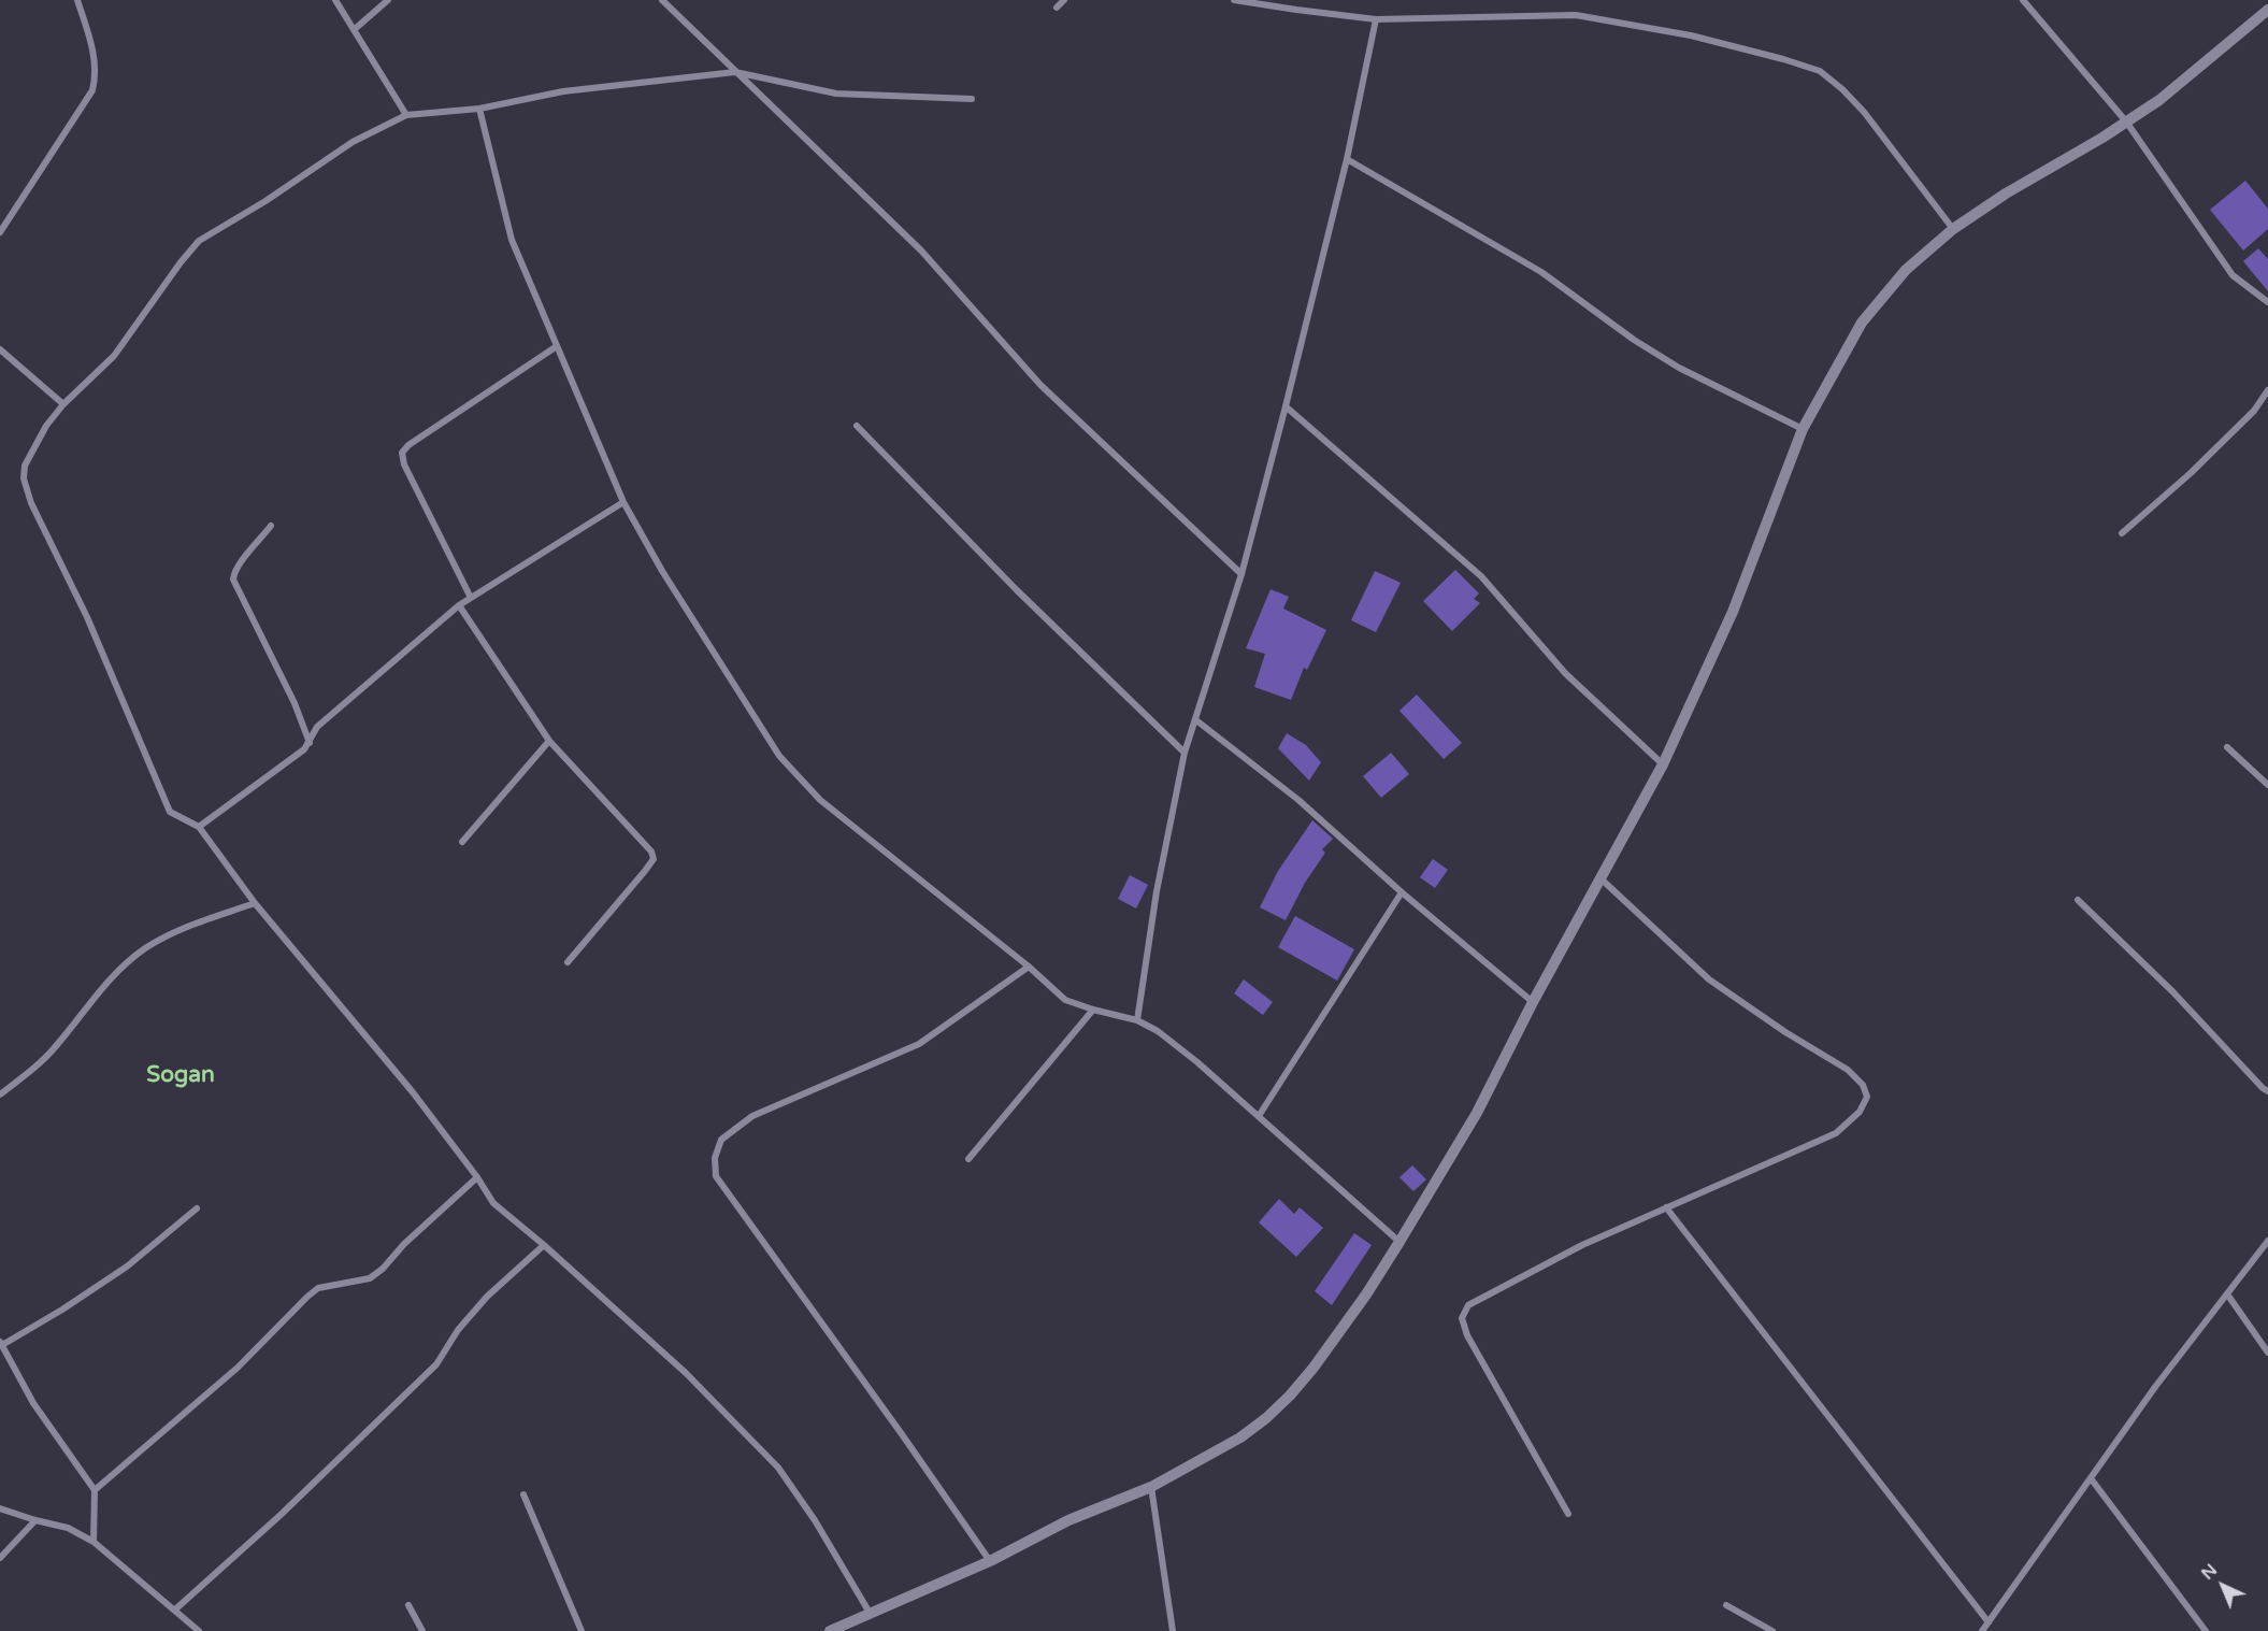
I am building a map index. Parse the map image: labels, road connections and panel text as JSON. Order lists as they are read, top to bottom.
{
  "districts": ["Sogan"],
  "north": "top left"
}
